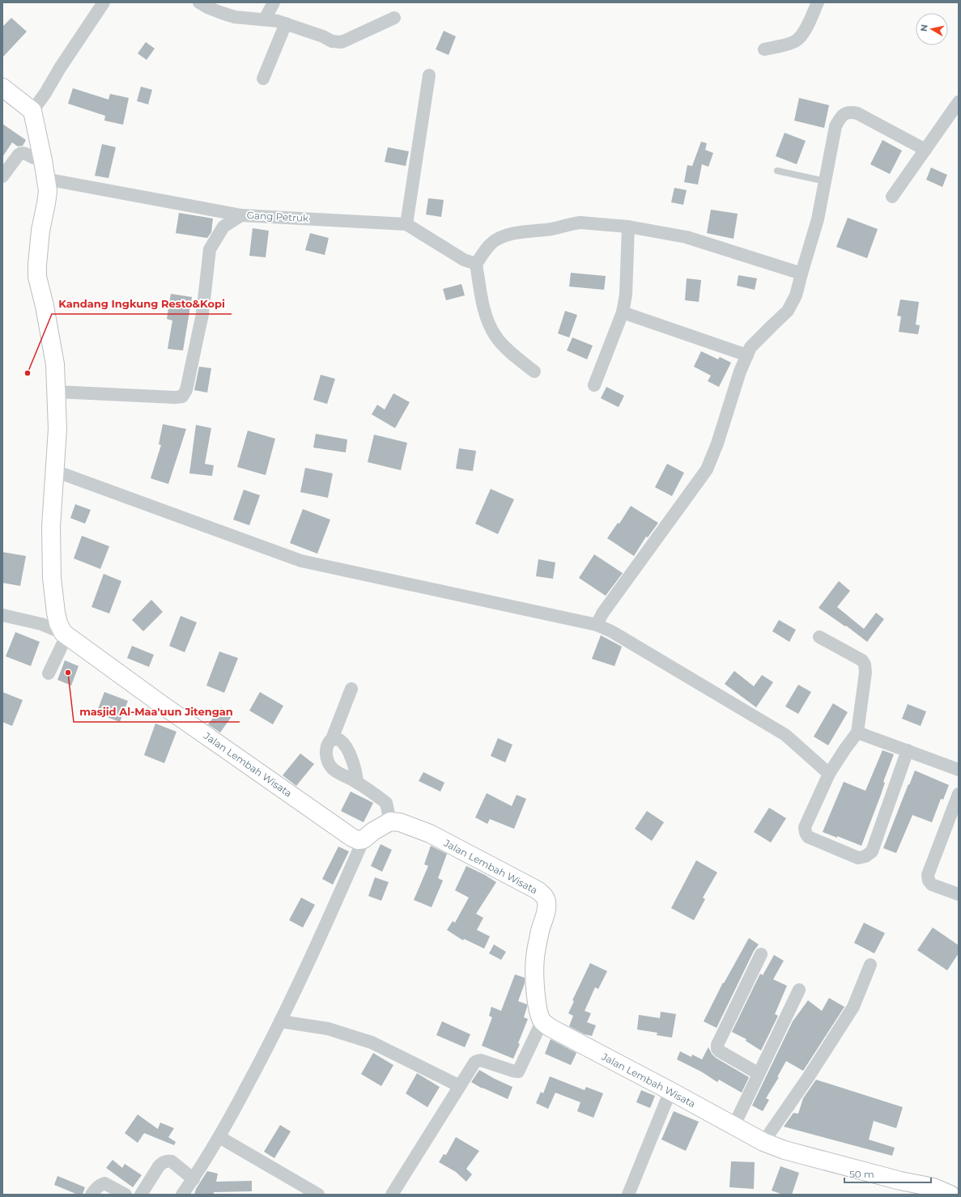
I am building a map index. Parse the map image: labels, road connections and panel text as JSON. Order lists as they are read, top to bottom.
{
  "streets": {
    "street": ["Gang Petruk", "Jalan Lembah Wisata"]
  },
  "places": ["Kandang Ingkung Resto&Kopi", "masjid Al-Maa'uun Jitengan"],
  "scale_bar": "50 m",
  "north": "left"
}
